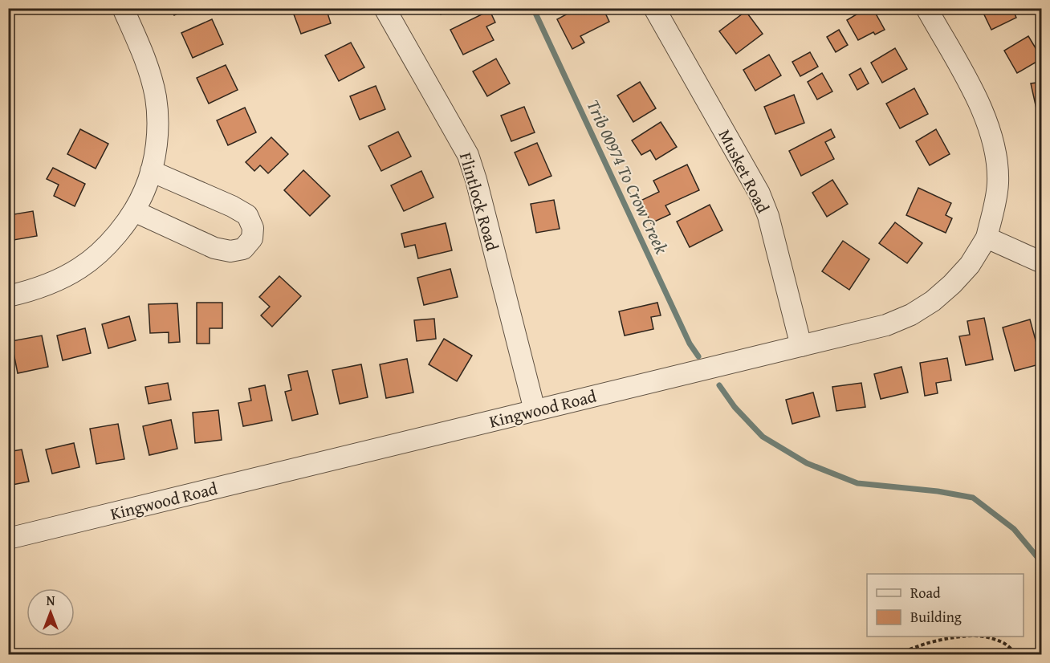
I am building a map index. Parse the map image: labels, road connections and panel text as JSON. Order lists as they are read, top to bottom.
{
  "streets": {
    "street": ["Musket Road", "Flintlock Road", "Kingwood Road"]
  },
  "crossings": [
    ["Musket Road", "Kingwood Road"],
    ["Flintlock Road", "Kingwood Road"]
  ],
  "water": ["Trib 00974 To Crow Creek"],
  "legend": ["Road", "Building"],
  "north": "top"
}
